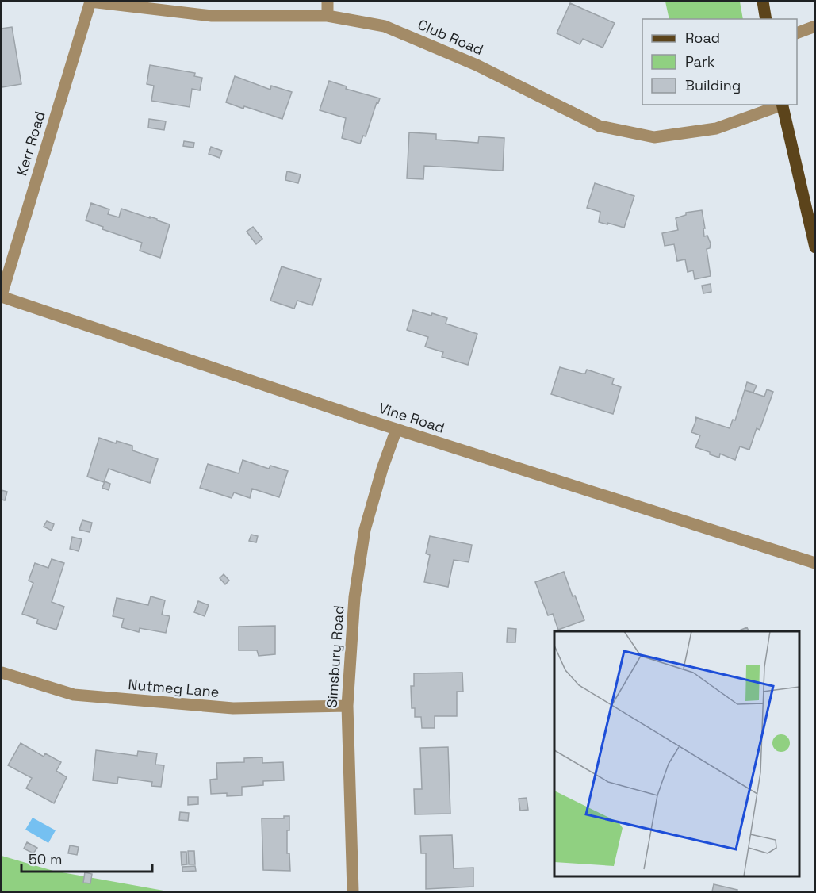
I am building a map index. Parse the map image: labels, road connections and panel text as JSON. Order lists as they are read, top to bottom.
{
  "streets": {
    "street": [
      "Club Road",
      "Kerr Road",
      "Vine Road",
      "Simsbury Road",
      "Nutmeg Lane"
    ]
  },
  "crossings": [
    ["Club Road", "Kerr Road"],
    ["Kerr Road", "Vine Road"],
    ["Vine Road", "Simsbury Road"],
    ["Simsbury Road", "Nutmeg Lane"]
  ],
  "legend": ["Road", "Park", "Building"],
  "scale_bar": "50 m"
}
